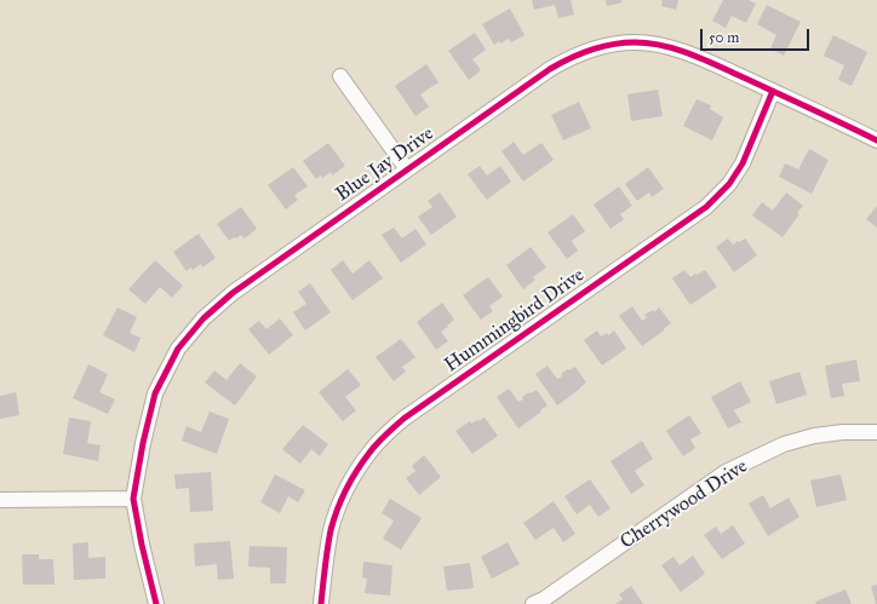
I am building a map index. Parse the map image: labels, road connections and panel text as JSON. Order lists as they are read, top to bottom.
{
  "streets": {
    "street": ["Blue Jay Drive", "Hummingbird Drive", "Cherrywood Drive"]
  },
  "crossings": [
    ["Blue Jay Drive", "Hummingbird Drive"]
  ],
  "scale_bar": "50 m"
}
